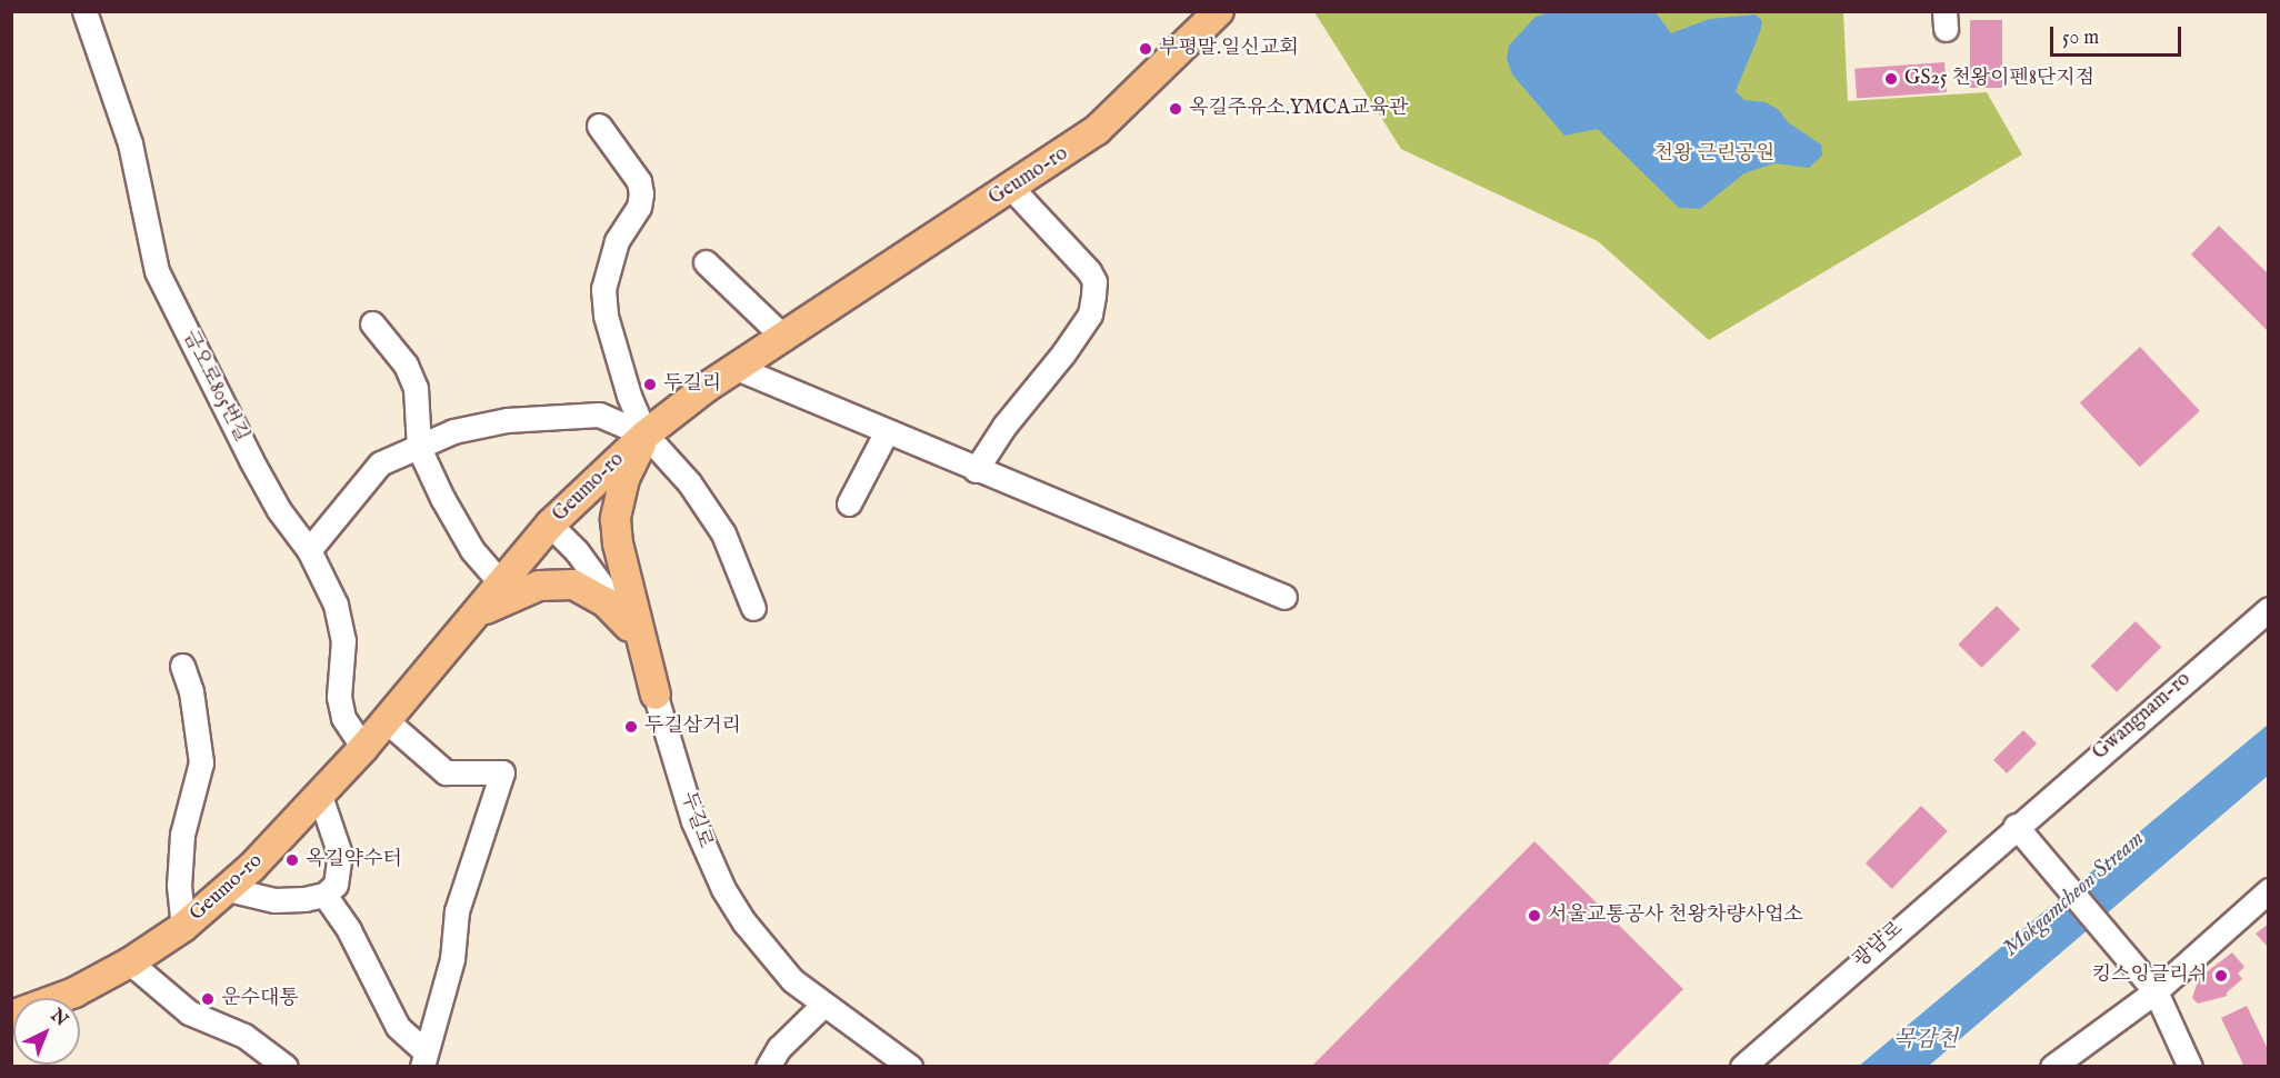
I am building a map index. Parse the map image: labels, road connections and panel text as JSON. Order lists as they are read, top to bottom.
{
  "streets": {
    "main road": ["Geumo-ro"],
    "street": [
      "금오로805번길",
      "Gwangnam-ro",
      "두길로",
      "광남로"
    ]
  },
  "crossings": [
    ["Geumo-ro", "금오로805번길"],
    ["Geumo-ro", "두길로"],
    ["Gwangnam-ro", "광남로"]
  ],
  "water": ["Mokgamcheon Stream", "목감천"],
  "parks": ["천왕 근린공원"],
  "places": [
    "부평말.일신교회",
    "GS25 천왕이펜8단지점",
    "옥길주유소.YMCA교육관",
    "두길리",
    "두길삼거리",
    "옥길약수터",
    "서울교통공사 천왕차량사업소",
    "킹스잉글리쉬",
    "운수대통"
  ],
  "scale_bar": "50 m",
  "north": "top right"
}
